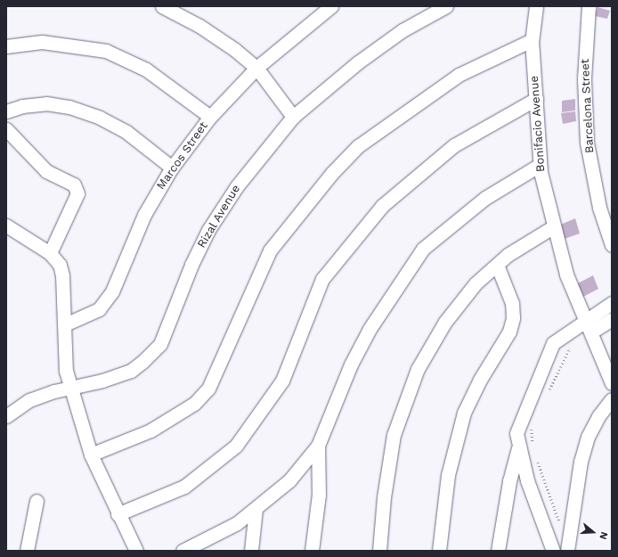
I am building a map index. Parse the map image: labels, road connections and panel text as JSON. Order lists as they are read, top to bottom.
{
  "streets": {
    "street": [
      "Barcelona Street",
      "Bonifacio Avenue",
      "Marcos Street",
      "Rizal Avenue"
    ]
  },
  "north": "right"
}
